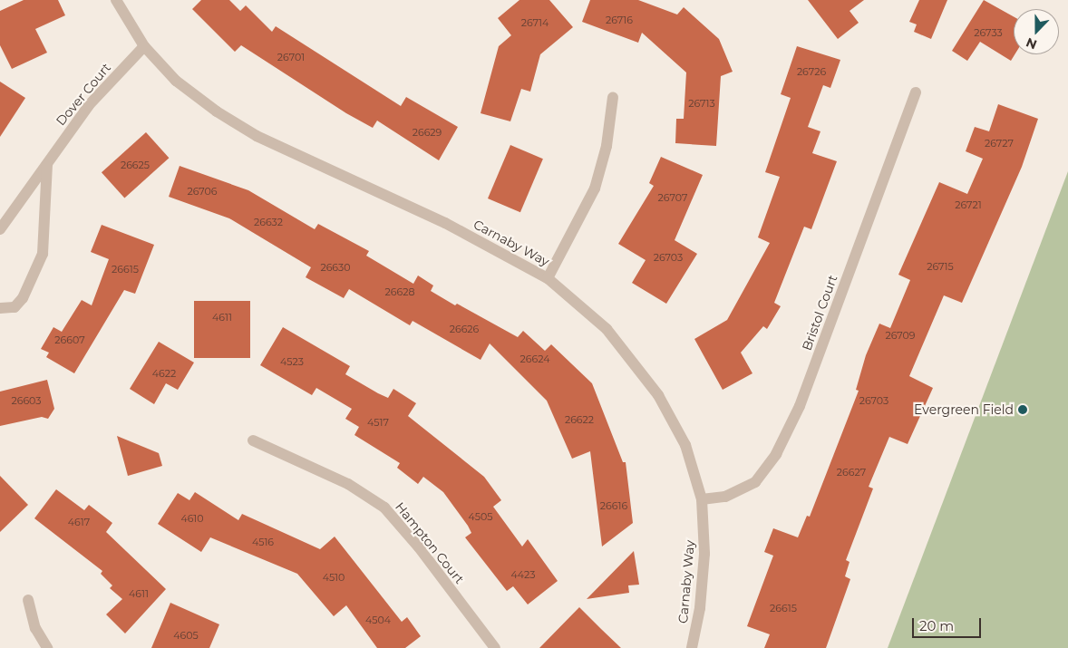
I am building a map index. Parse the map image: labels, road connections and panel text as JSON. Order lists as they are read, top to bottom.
{
  "streets": {
    "street": [
      "Dover Court",
      "Carnaby Way",
      "Bristol Court",
      "Hampton Court"
    ]
  },
  "crossings": [
    ["Dover Court", "Carnaby Way"],
    ["Carnaby Way", "Bristol Court"]
  ],
  "places": ["Evergreen Field"],
  "house_numbers": [
    "26716",
    "26714",
    "26733",
    "26701",
    "26726",
    "26713",
    "26629",
    "26727",
    "26625",
    "26706",
    "26707",
    "26721",
    "26632",
    "26703",
    "26715",
    "26630",
    "26615",
    "26628",
    "4611",
    "26626",
    "26709",
    "26607",
    "26624",
    "4523",
    "4622",
    "26603",
    "26703",
    "26622",
    "4517",
    "26627",
    "26616",
    "4505",
    "4610",
    "4617",
    "4516",
    "4423",
    "4510",
    "4611",
    "26615",
    "4504",
    "4605"
  ],
  "scale_bar": "20 m",
  "north": "bottom"
}
